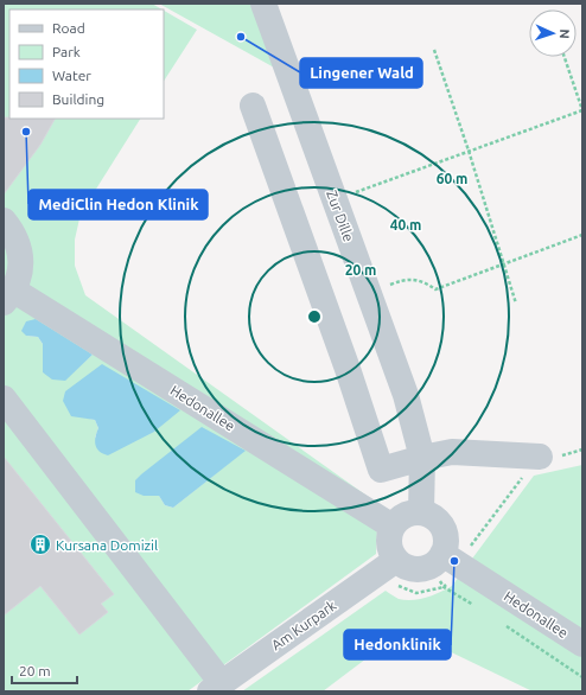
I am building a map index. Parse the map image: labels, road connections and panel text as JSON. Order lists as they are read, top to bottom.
{
  "streets": {
    "street": ["Zur Dille", "Hedonallee", "Am Kurpark"]
  },
  "crossings": [
    ["Zur Dille", "Hedonallee"],
    ["Zur Dille", "Am Kurpark"],
    ["Hedonallee", "Am Kurpark"]
  ],
  "places": {
    "other": ["Lingener Wald", "MediClin Hedon Klinik", "Hedonklinik"],
    "building": ["Kursana Domizil"]
  },
  "legend": [
    "Road",
    "Park",
    "Water",
    "Building"
  ],
  "scale_bar": "20 m",
  "north": "right",
  "rings": ["60 m", "40 m", "20 m"]
}
